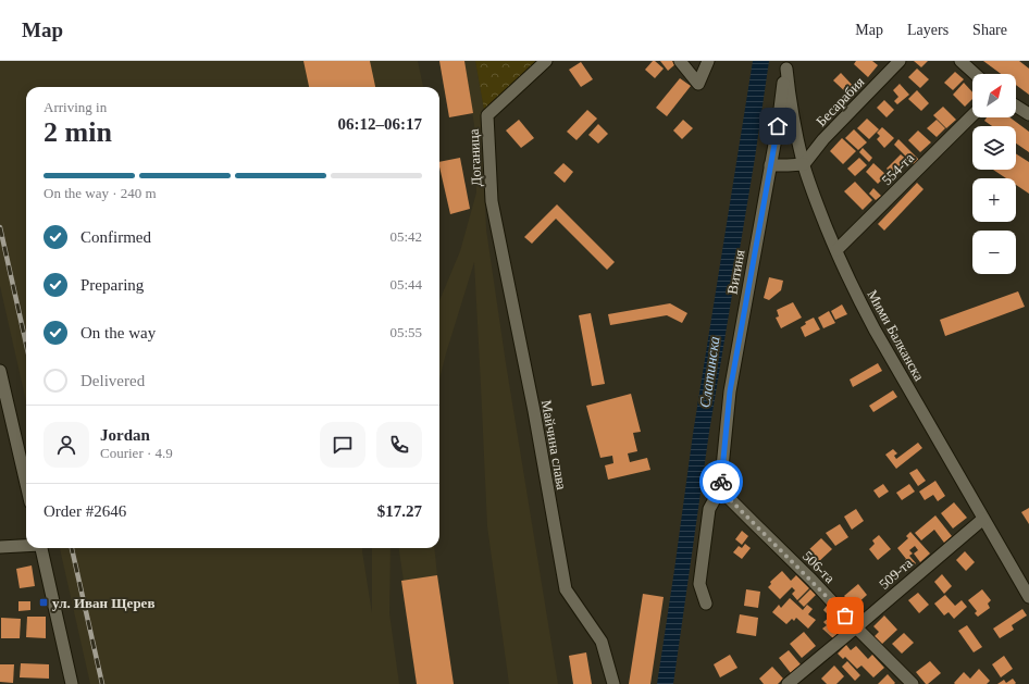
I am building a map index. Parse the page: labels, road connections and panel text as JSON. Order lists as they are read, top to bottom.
{
  "streets": {
    "street": [
      "Бесарабия",
      "Доганица",
      "554-та",
      "Витиня",
      "Мими Балканска",
      "Майчина слава",
      "506-та",
      "509-та"
    ]
  },
  "crossings": [
    ["Бесарабия", "Мими Балканска"],
    ["Доганица", "Майчина слава"],
    ["554-та", "Мими Балканска"],
    ["Витиня", "Мими Балканска"],
    ["Витиня", "506-та"],
    ["Мими Балканска", "509-та"],
    ["506-та", "509-та"]
  ],
  "water": ["Слатинска"],
  "places": {
    "transit": ["ул. Иван Щерев"]
  },
  "north": "top right",
  "page": {
    "header": "Map",
    "nav": ["Map", "Layers", "Share"],
    "map_buttons": ["+", "−"],
    "heading": ["2 min", "Arriving in", "06:12–06:17"],
    "panel": [
      "Jordan",
      "Courier · 4.9",
      "Order #2646",
      "$17.27"
    ],
    "bar": "On the way · 240 m",
    "list": [
      ["Confirmed", "05:42"],
      ["Preparing", "05:44"],
      ["On the way", "05:55"],
      "Delivered"
    ]
  }
}
